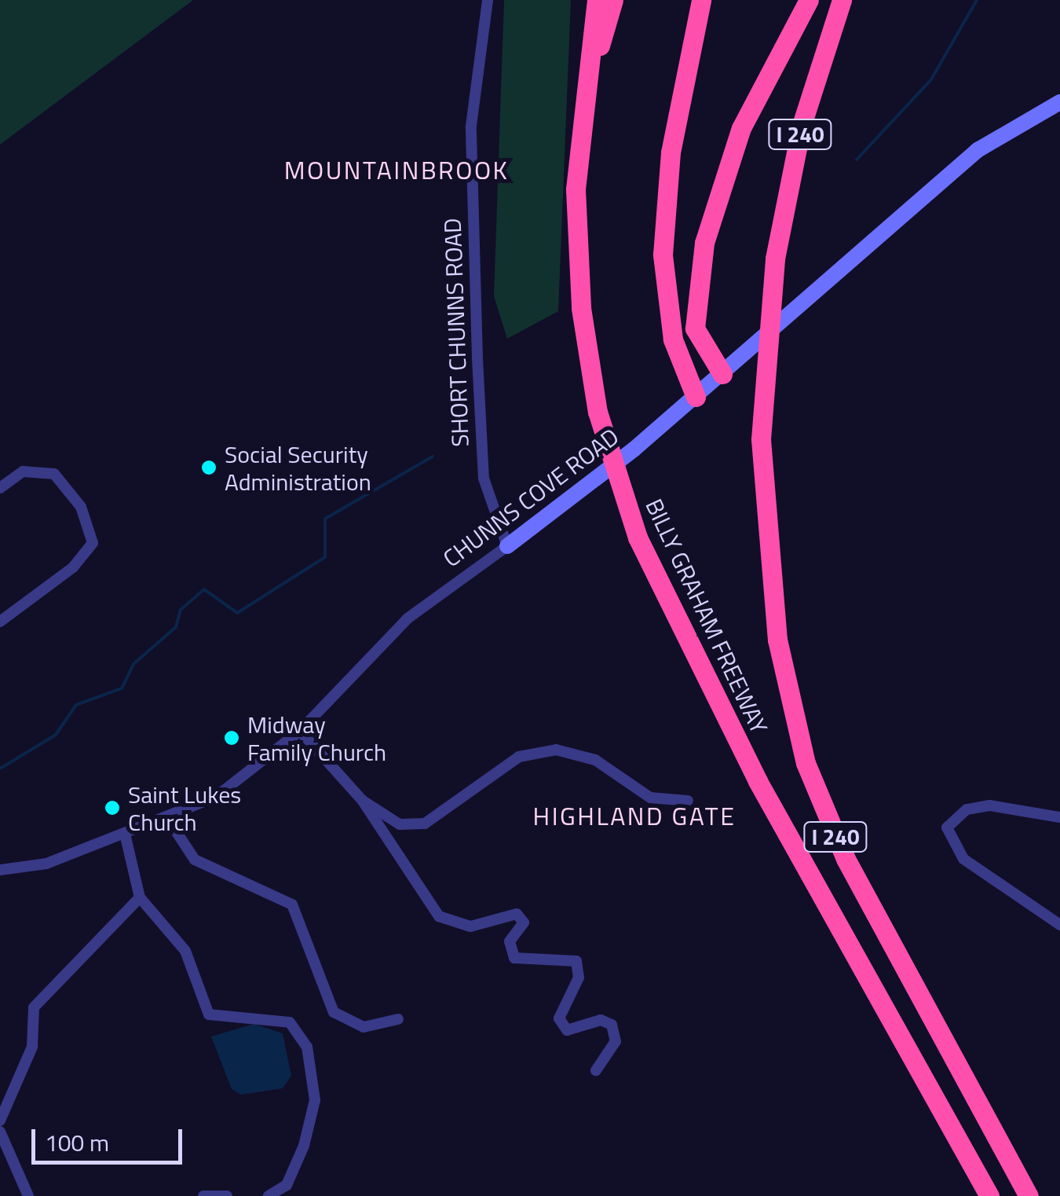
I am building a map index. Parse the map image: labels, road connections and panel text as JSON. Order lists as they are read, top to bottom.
{
  "streets": {
    "highway": ["I 240", "BILLY GRAHAM FREEWAY"],
    "main road": ["CHUNNS COVE ROAD"],
    "street": ["SHORT CHUNNS ROAD"]
  },
  "crossings": [
    ["SHORT CHUNNS ROAD", "CHUNNS COVE ROAD"]
  ],
  "districts": ["MOUNTAINBROOK", "HIGHLAND GATE"],
  "places": ["Social Security Administration", "Midway Family Church", "Saint Lukes Church"],
  "scale_bar": "100 m"
}
